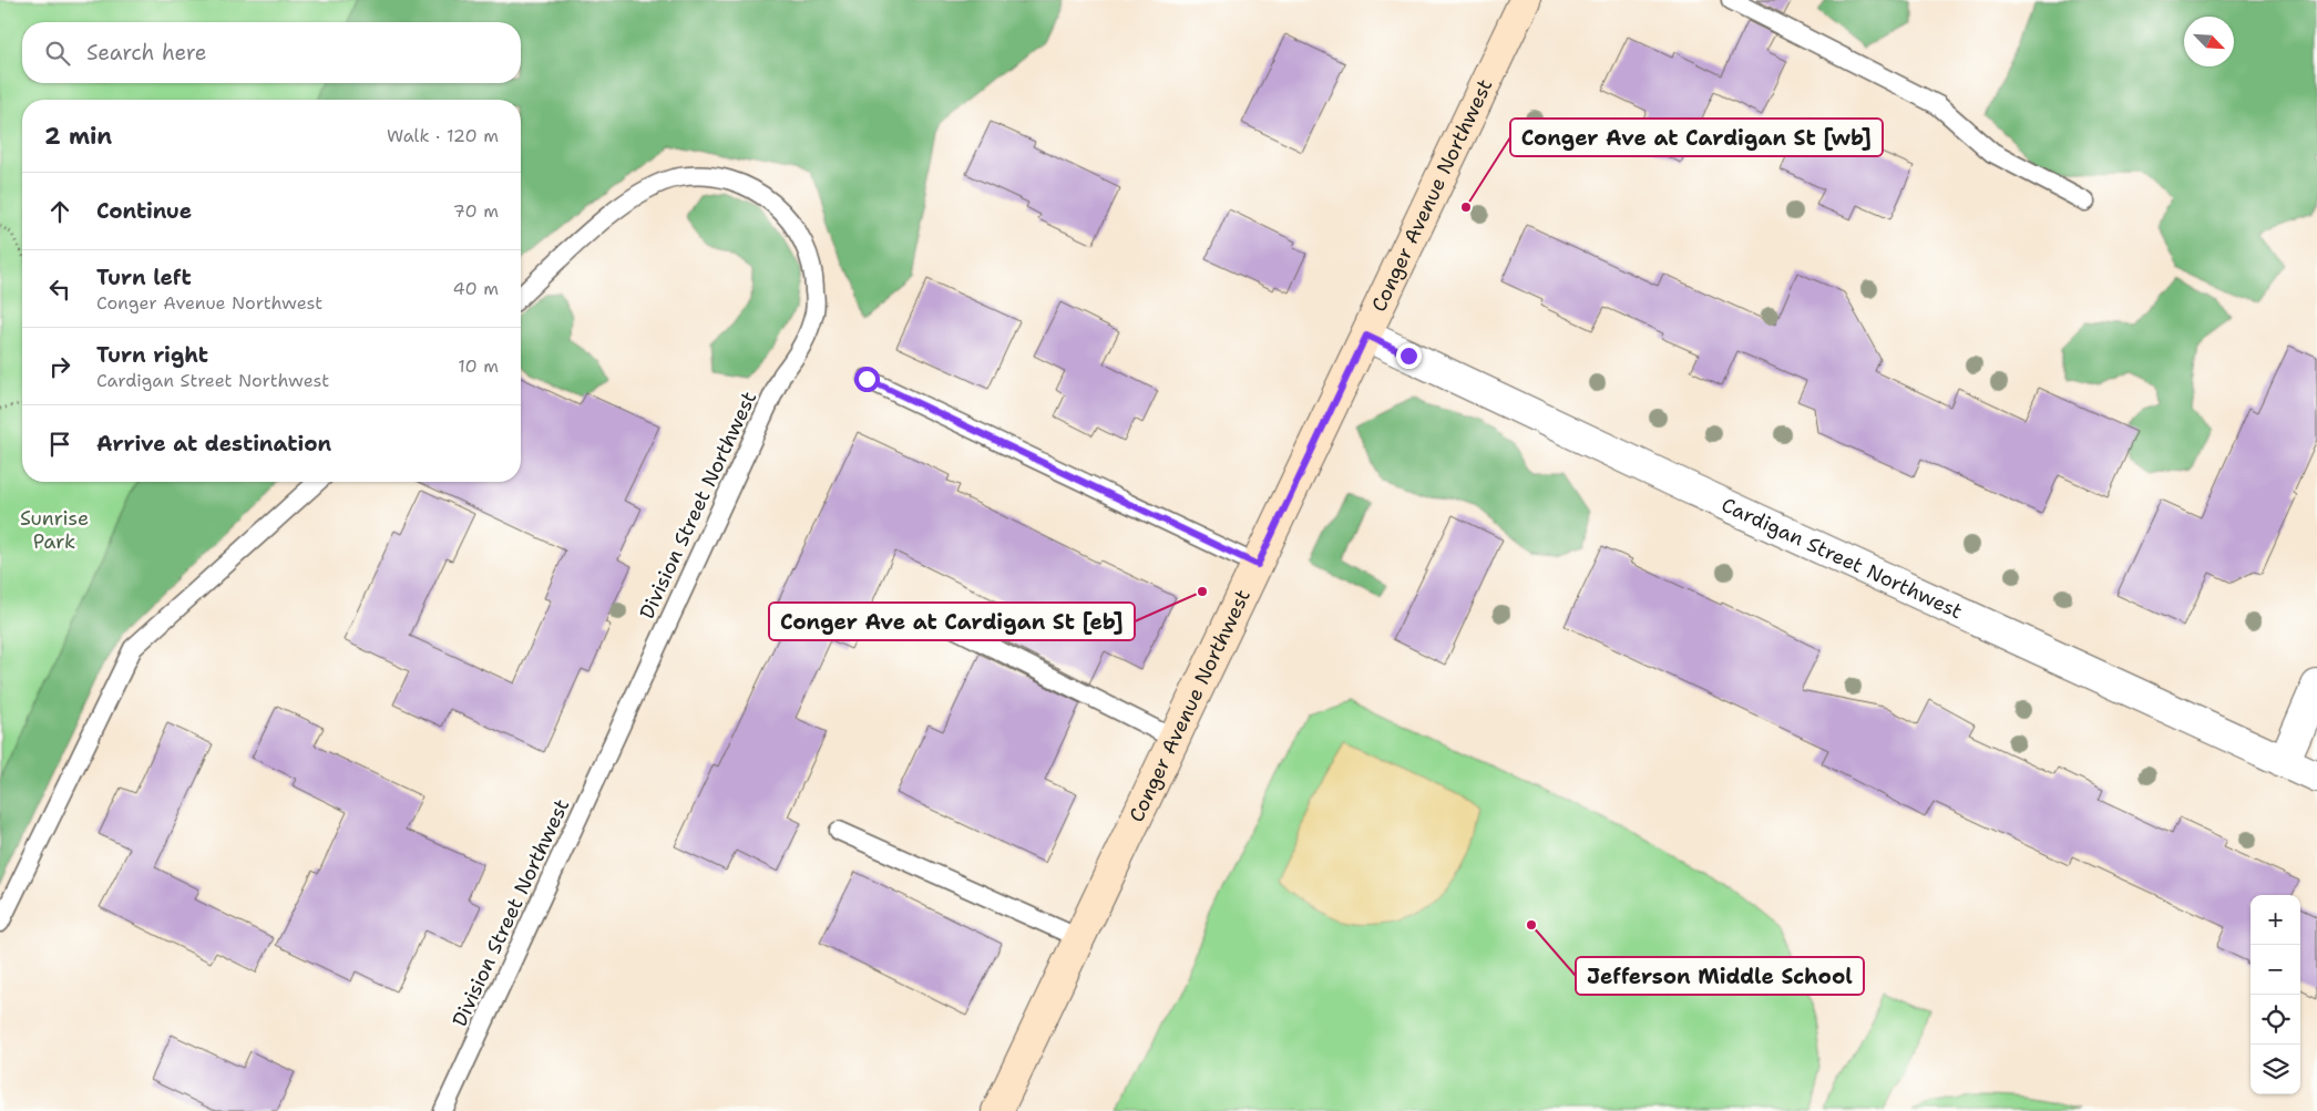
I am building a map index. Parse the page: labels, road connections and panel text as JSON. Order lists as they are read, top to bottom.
{
  "streets": {
    "street": ["Conger Avenue Northwest", "Cardigan Street Northwest"],
    "lane": ["Division Street Northwest"]
  },
  "crossings": [
    ["Conger Avenue Northwest", "Cardigan Street Northwest"]
  ],
  "parks": ["Sunrise Park"],
  "places": ["Conger Ave at Cardigan St [wb]", "Conger Ave at Cardigan St [eb]", "Jefferson Middle School"],
  "north": "bottom right",
  "page": {
    "search": "Search here",
    "heading": ["2 min", "Walk · 120 m"],
    "list": [
      ["Continue", "70 m"],
      ["Turn left", "Conger Avenue Northwest", "40 m"],
      ["Turn right", "Cardigan Street Northwest", "10 m"],
      "Arrive at destination"
    ],
    "map_buttons": ["+", "−"]
  }
}
